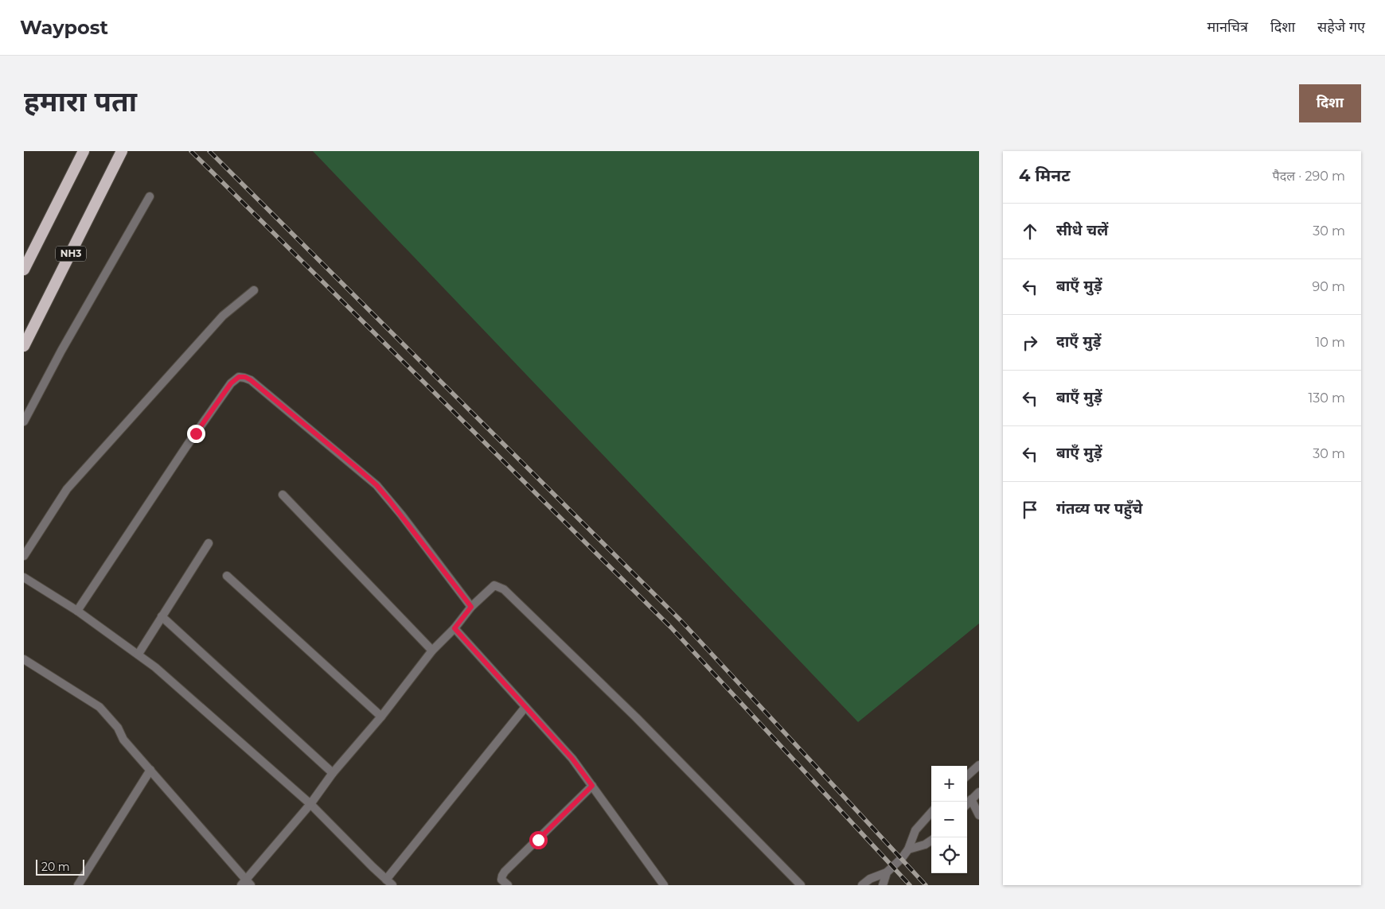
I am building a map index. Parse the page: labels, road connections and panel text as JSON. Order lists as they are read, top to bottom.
{
  "streets": {
    "highway": ["NH3"]
  },
  "scale_bar": "20 m",
  "page": {
    "header": "Waypost",
    "nav": ["मानचित्र", "दिशा", "सहेजे गए"],
    "title": "हमारा पता",
    "buttons": "दिशा",
    "heading": ["4 मिनट", "पैदल · 290 m"],
    "list": [
      ["सीधे चलें", "30 m"],
      ["बाएँ मुड़ें", "90 m"],
      ["दाएँ मुड़ें", "10 m"],
      ["बाएँ मुड़ें", "130 m"],
      ["बाएँ मुड़ें", "30 m"],
      "गंतव्य पर पहुँचे"
    ],
    "map_buttons": ["+", "−"],
    "scale": "20 m"
  }
}
